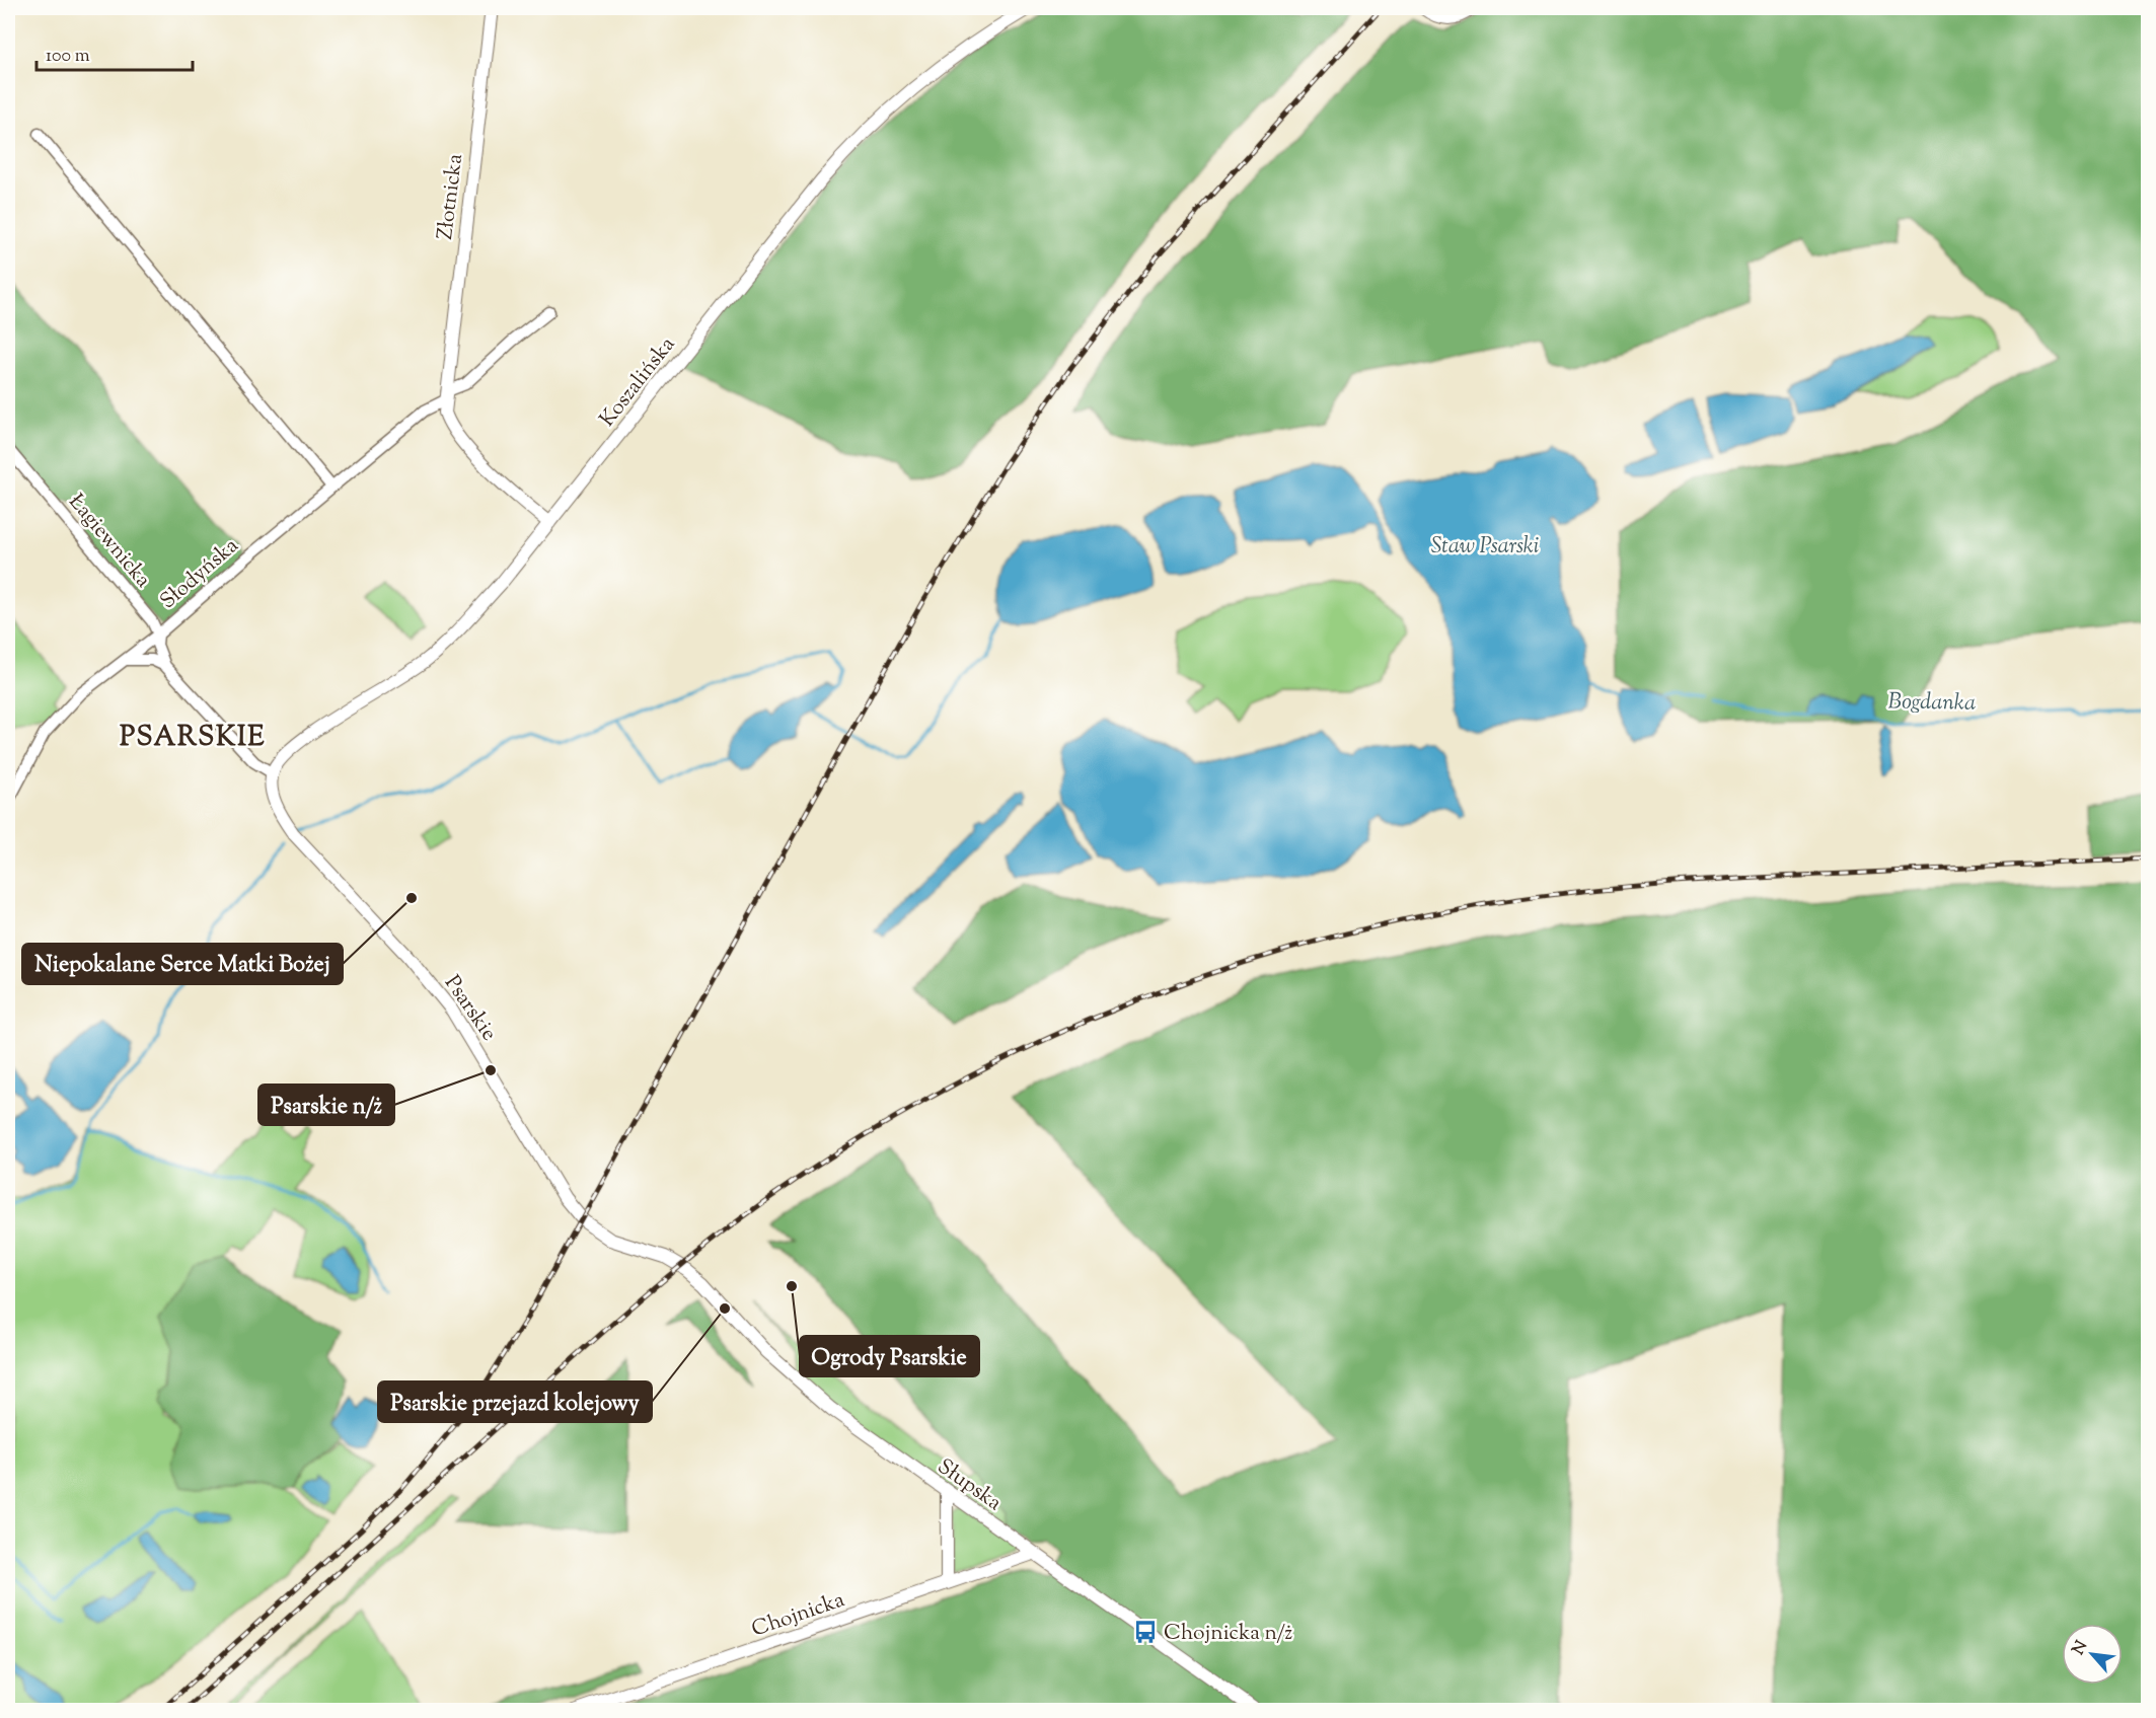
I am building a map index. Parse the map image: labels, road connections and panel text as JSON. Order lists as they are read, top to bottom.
{
  "streets": {
    "street": [
      "Złotnicka",
      "Koszalińska",
      "Łagiewnicka",
      "Słodyńska",
      "Psarskie",
      "Słupska",
      "Chojnicka"
    ]
  },
  "crossings": [
    ["Złotnicka", "Koszalińska"],
    ["Złotnicka", "Słodyńska"],
    ["Koszalińska", "Łagiewnicka"],
    ["Koszalińska", "Psarskie"],
    ["Łagiewnicka", "Słodyńska"],
    ["Łagiewnicka", "Psarskie"],
    ["Psarskie", "Słupska"],
    ["Słupska", "Chojnicka"]
  ],
  "districts": ["PSARSKIE"],
  "water": ["Staw Psarski", "Bogdanka"],
  "places": {
    "other": [
      "Niepokalane Serce Matki Bożej",
      "Psarskie n/ż",
      "Ogrody Psarskie",
      "Psarskie przejazd kolejowy"
    ],
    "bus stop": ["Chojnicka n/ż"]
  },
  "scale_bar": "100 m",
  "north": "top left"
}
